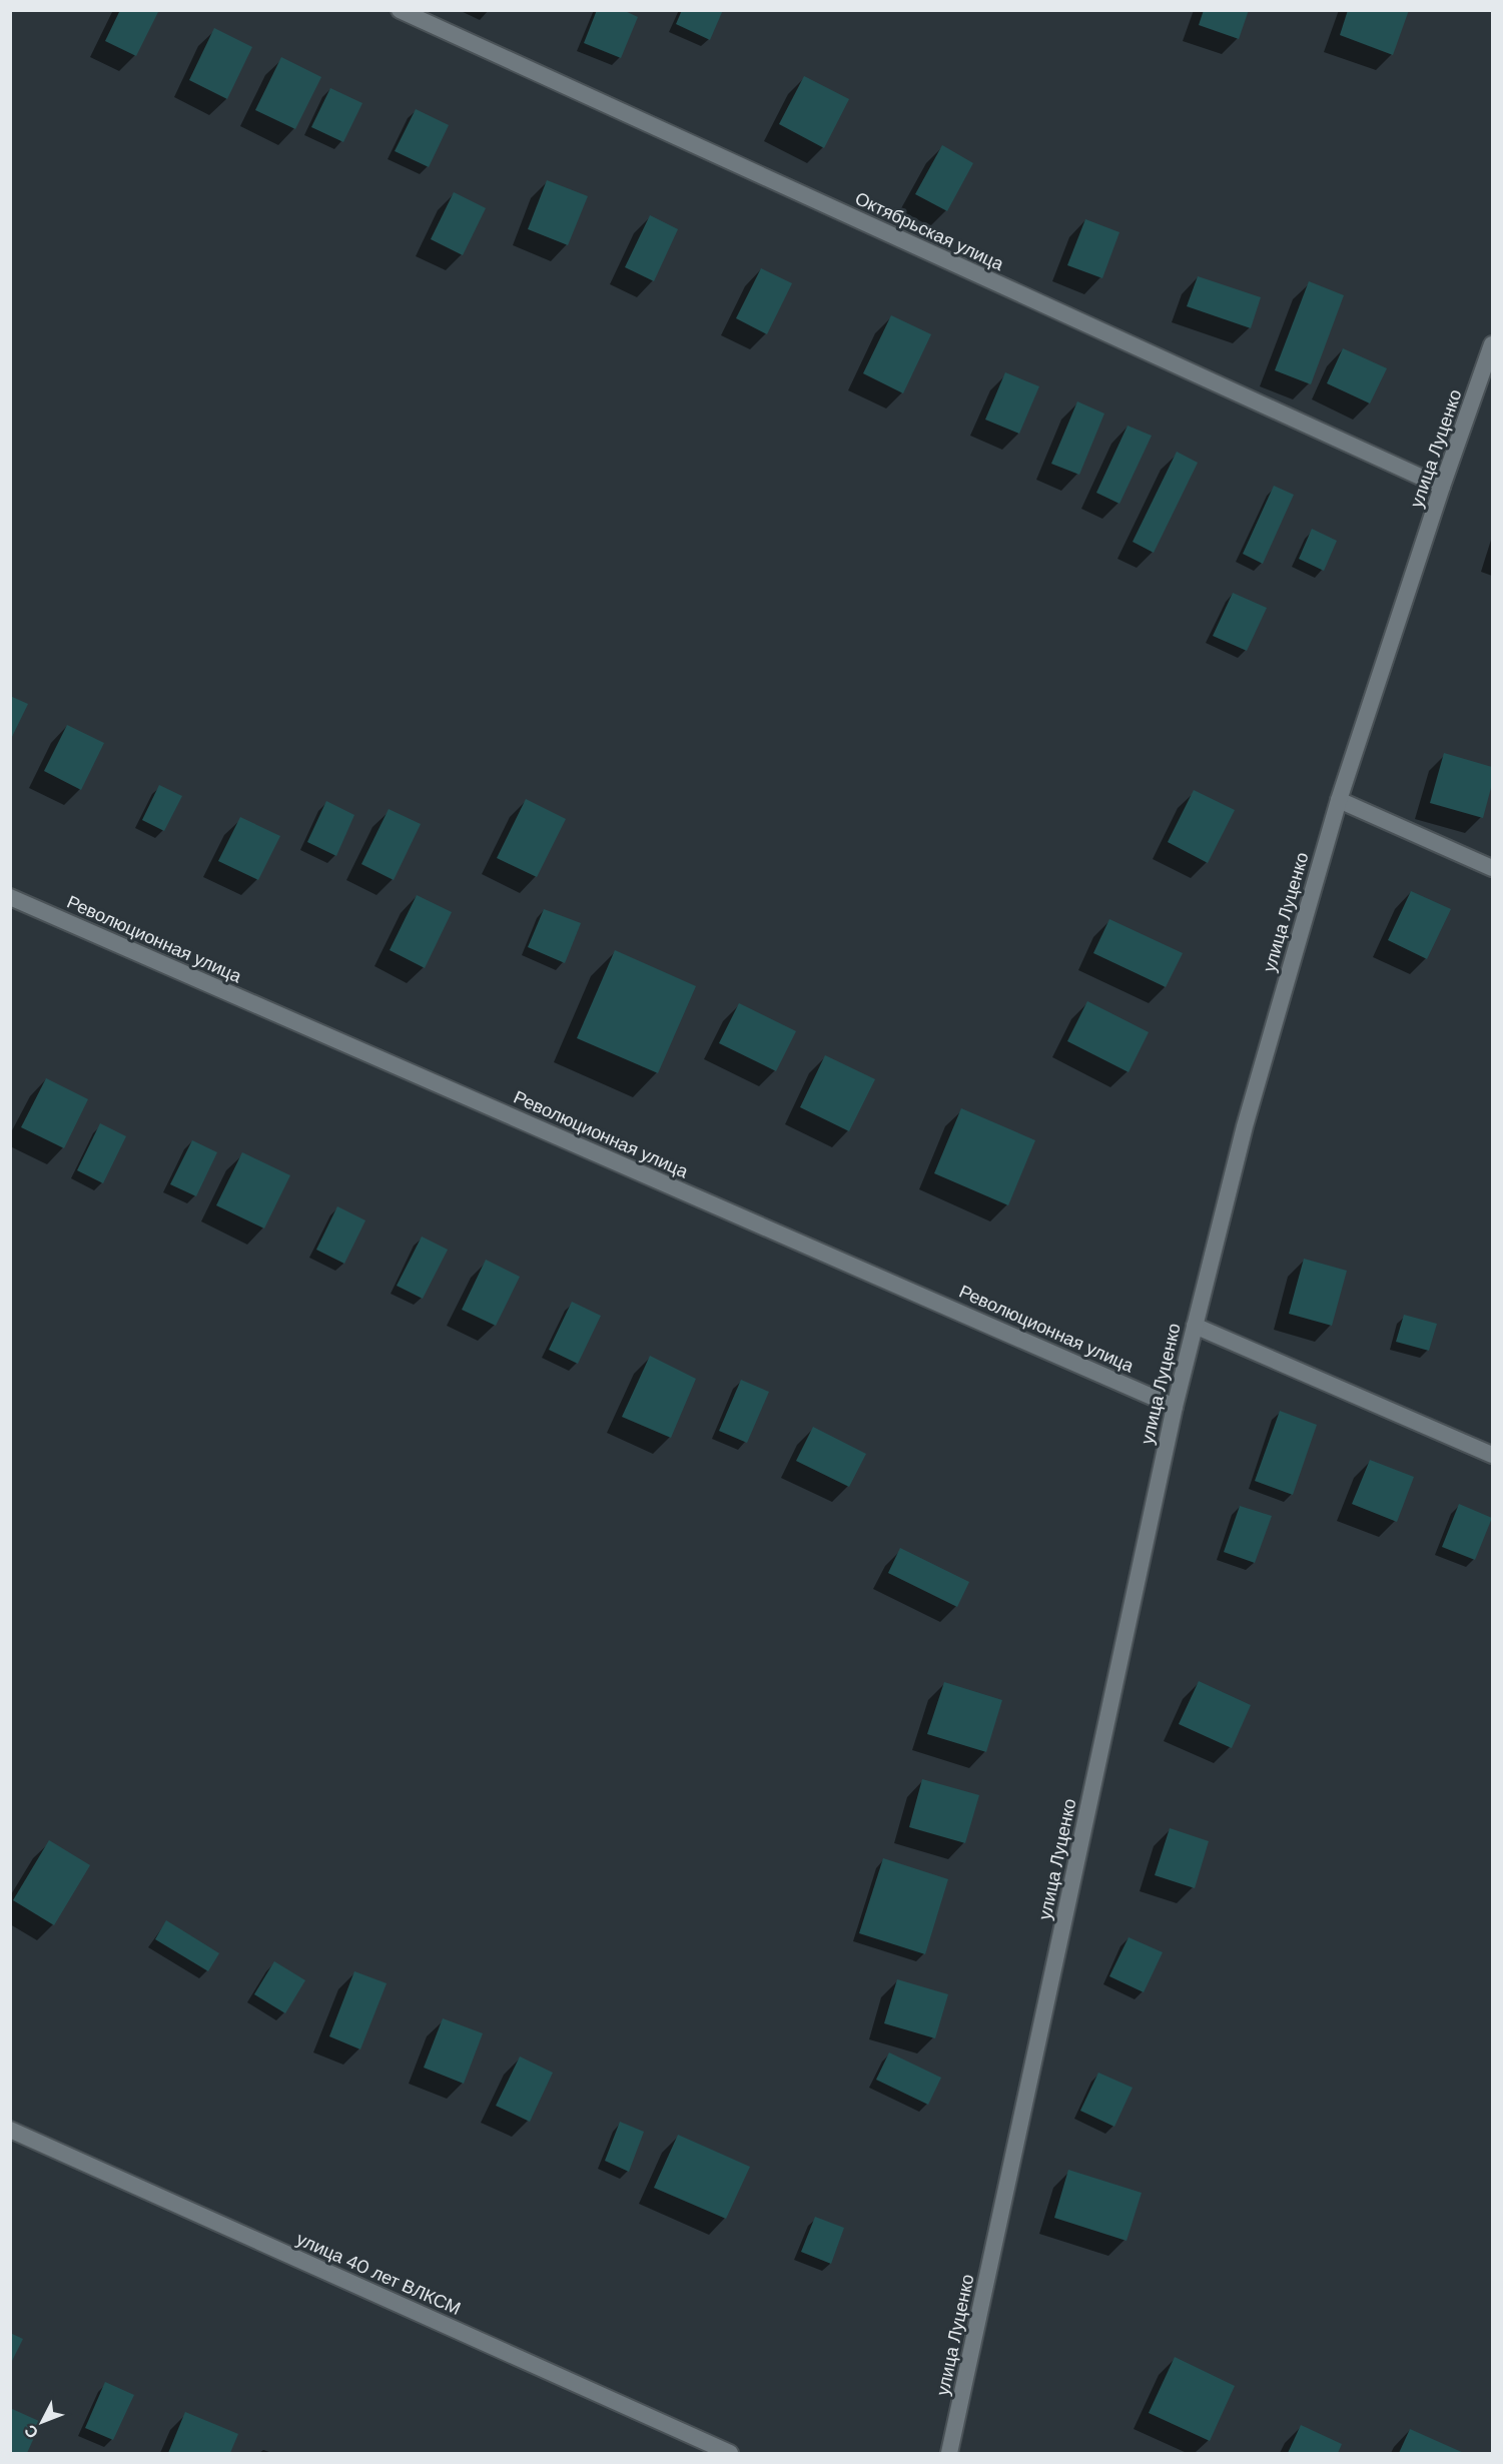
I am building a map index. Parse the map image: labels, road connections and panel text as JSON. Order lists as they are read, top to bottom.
{
  "streets": {
    "street": [
      "Октябрьская улица",
      "улица Луценко",
      "Революционная улица",
      "улица 40 лет ВЛКСМ"
    ]
  },
  "crossings": [
    ["Октябрьская улица", "улица Луценко"],
    ["улица Луценко", "Революционная улица"]
  ],
  "north": "bottom left"
}
